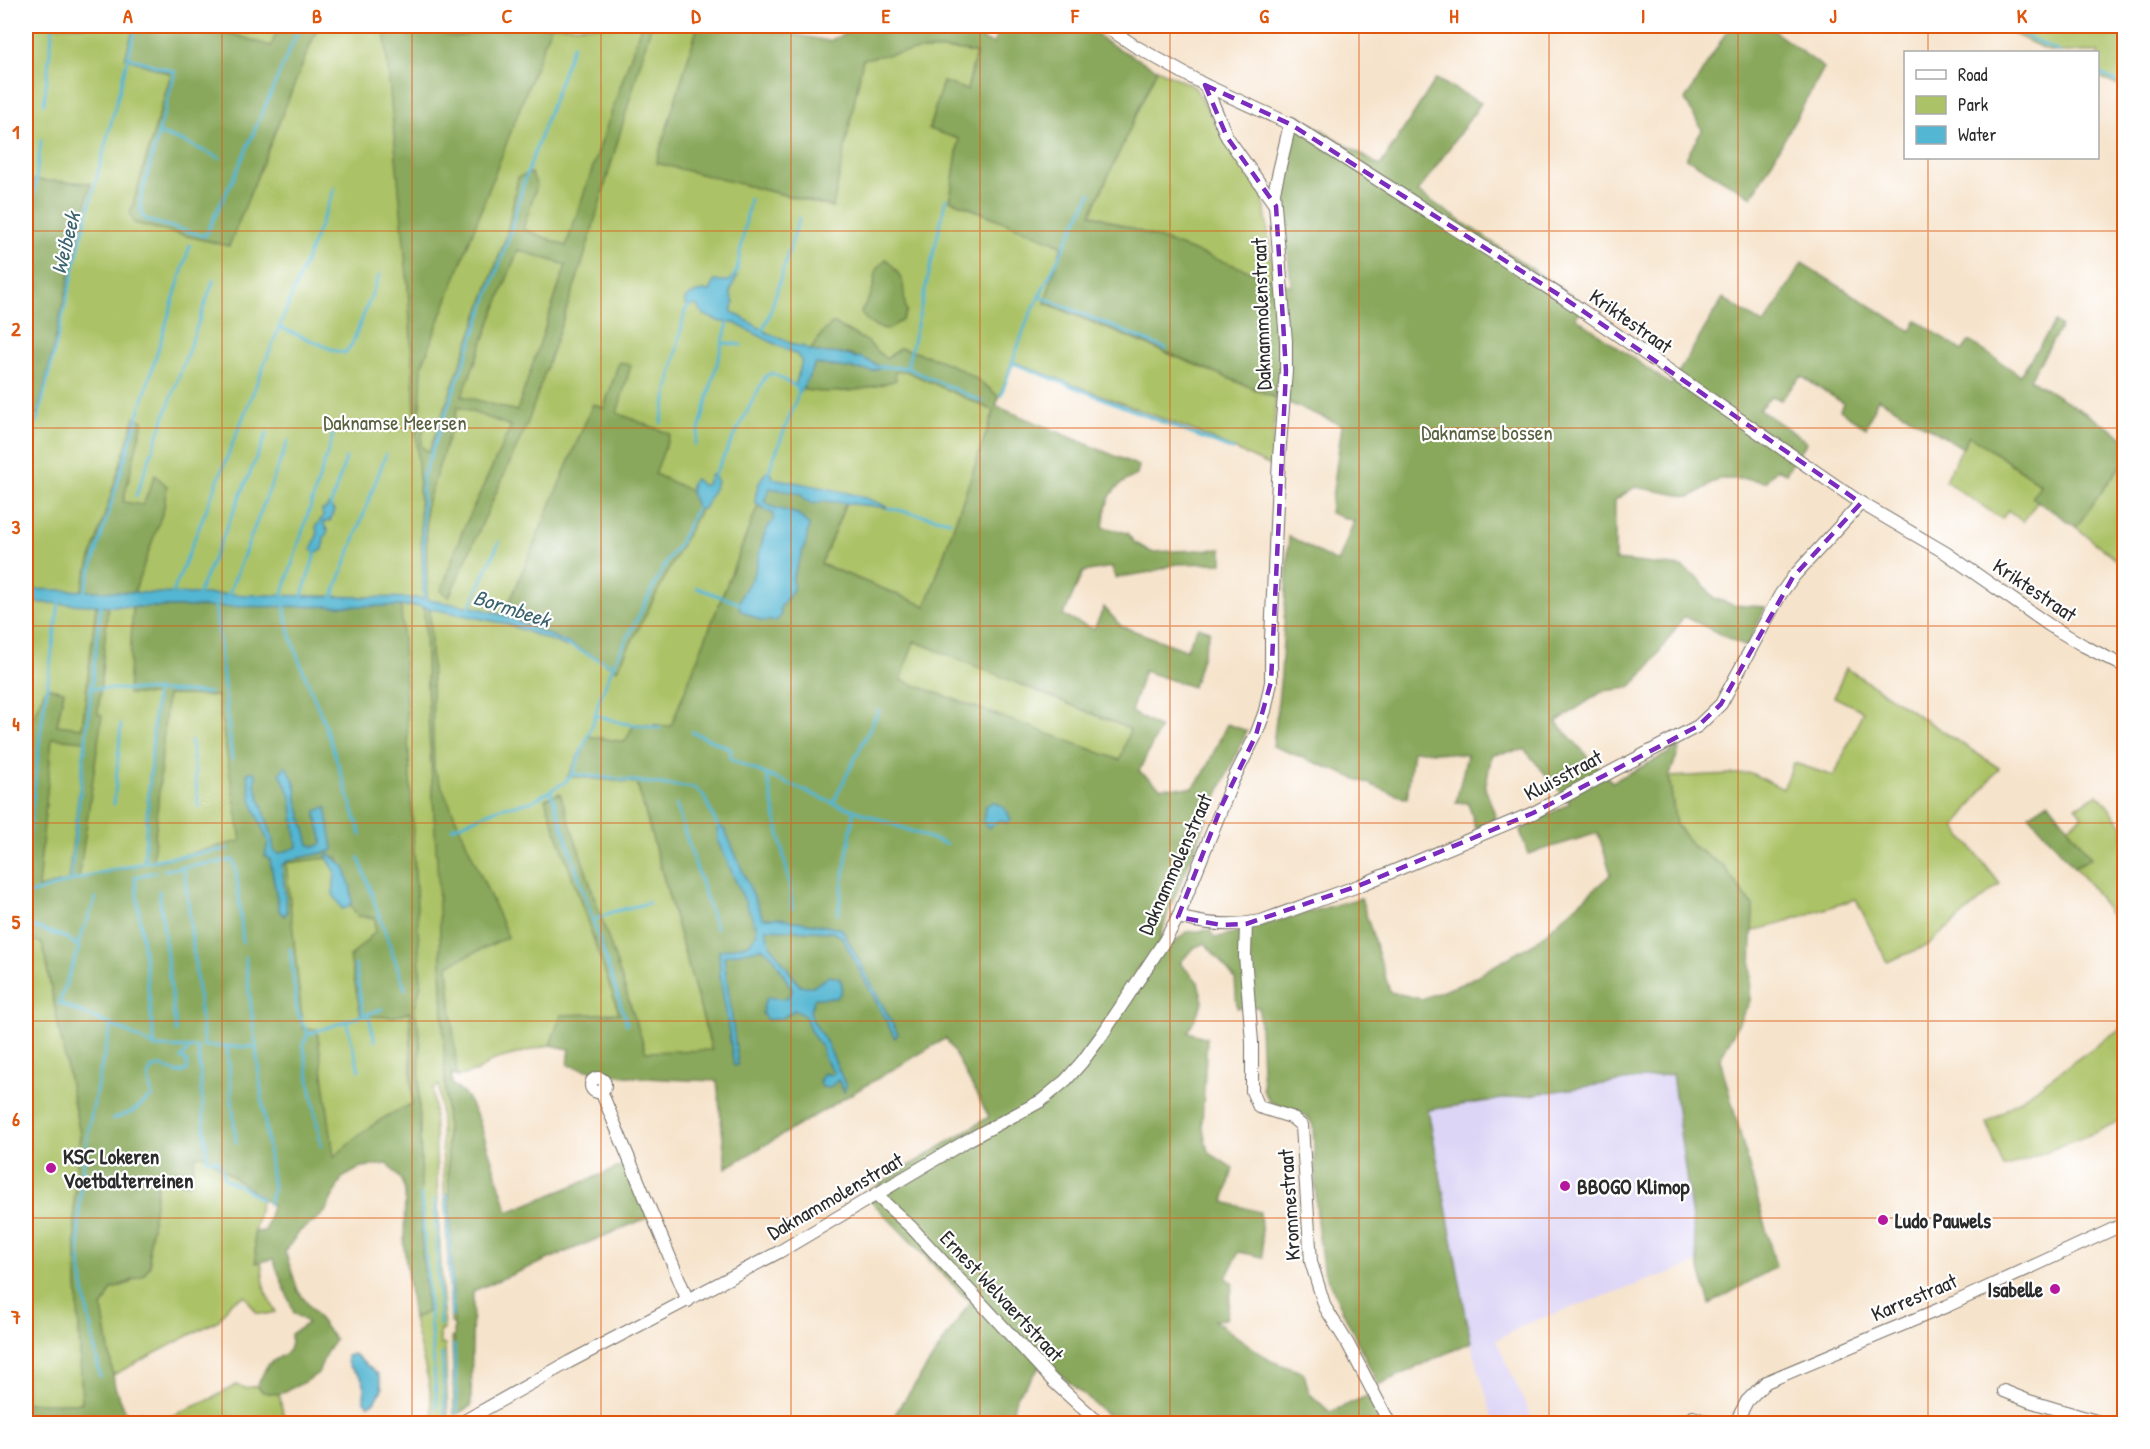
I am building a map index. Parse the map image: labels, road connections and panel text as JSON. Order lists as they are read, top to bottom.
{
  "streets": {
    "street": [
      "Daknammolenstraat",
      "Kriktestraat",
      "Kluisstraat",
      "Krommestraat",
      "Ernest Welvaertstraat",
      "Karrestraat"
    ]
  },
  "crossings": [
    ["Daknammolenstraat", "Kriktestraat"],
    ["Daknammolenstraat", "Kluisstraat"],
    ["Daknammolenstraat", "Ernest Welvaertstraat"],
    ["Kriktestraat", "Kluisstraat"],
    ["Kluisstraat", "Krommestraat"]
  ],
  "water": ["Weibeek", "Bormbeek"],
  "parks": ["Daknamse Meersen", "Daknamse bossen"],
  "places": [
    "KSC Lokeren Voetbalterreinen",
    "BBOGO Klimop",
    "Ludo Pauwels",
    "Isabelle"
  ],
  "legend": ["Road", "Park", "Water"],
  "grid": {
    "columns": [
      "A",
      "B",
      "C",
      "D",
      "E",
      "F",
      "G",
      "H",
      "I",
      "J",
      "K"
    ],
    "rows": [
      "1",
      "2",
      "3",
      "4",
      "5",
      "6",
      "7"
    ]
  }
}
